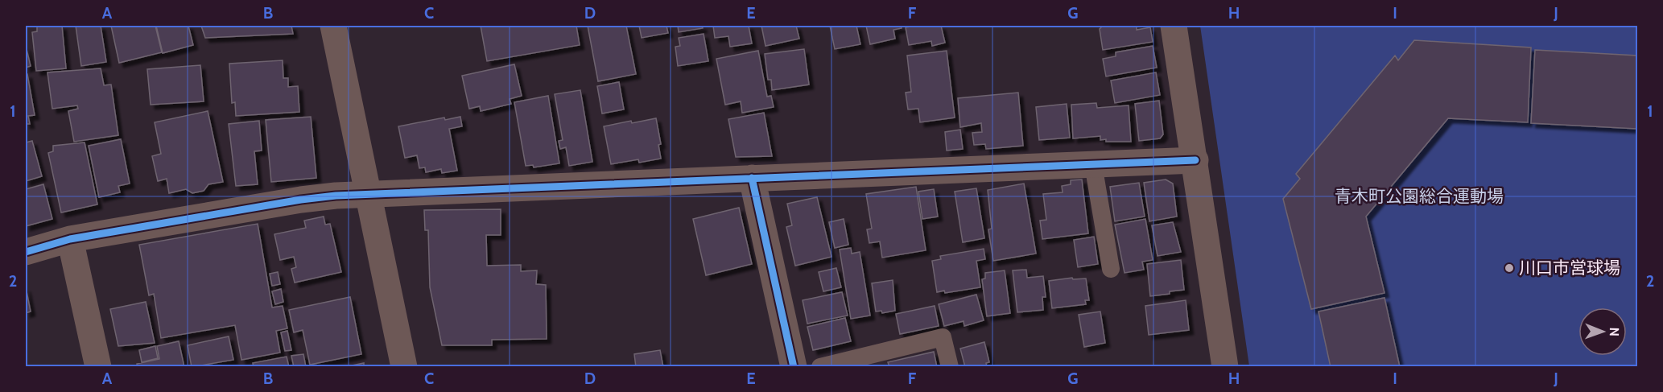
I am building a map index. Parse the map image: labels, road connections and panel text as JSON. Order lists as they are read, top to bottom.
{
  "parks": ["青木町公園総合運動場"],
  "places": ["川口市営球場"],
  "north": "right",
  "grid": {
    "columns": [
      "A",
      "B",
      "C",
      "D",
      "E",
      "F",
      "G",
      "H",
      "I",
      "J"
    ],
    "rows": ["1", "2"]
  }
}
